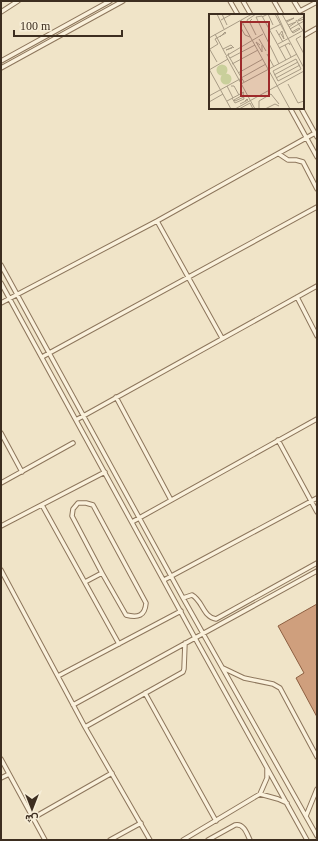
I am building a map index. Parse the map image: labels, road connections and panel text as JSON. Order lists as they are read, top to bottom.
{
  "scale_bar": "100 m",
  "north": "bottom"
}
